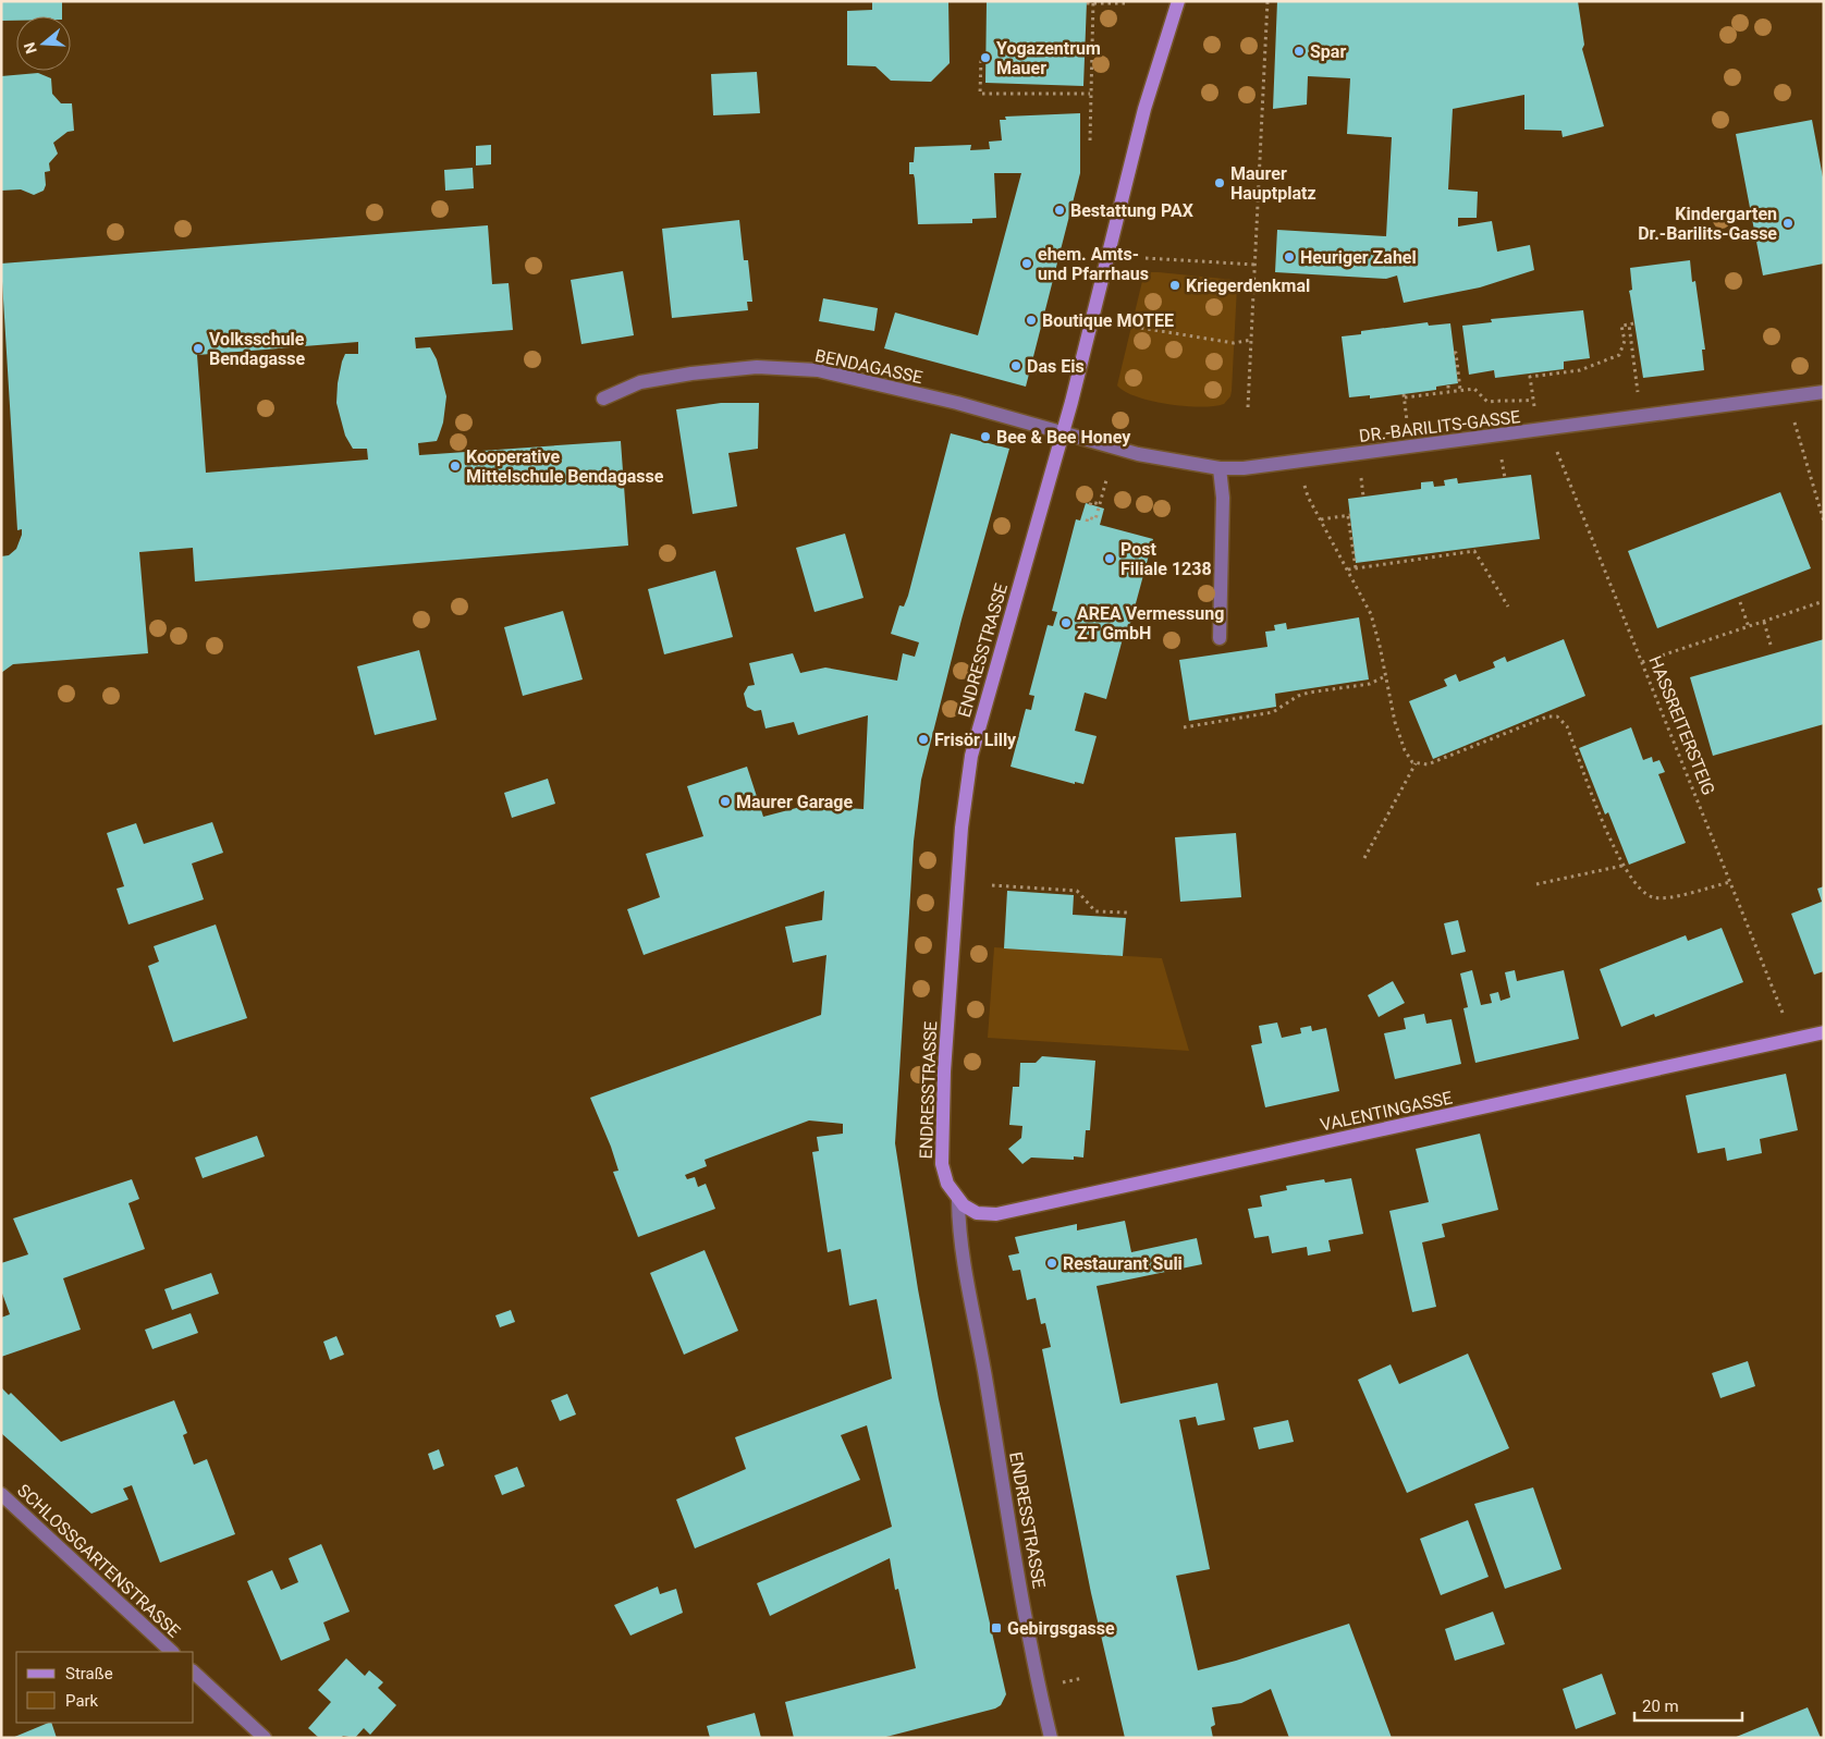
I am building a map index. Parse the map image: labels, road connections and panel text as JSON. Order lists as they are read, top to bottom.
{
  "streets": {
    "main road": ["ENDRESSTRASSE", "VALENTINGASSE"],
    "street": ["BENDAGASSE", "DR.-BARILITS-GASSE", "SCHLOSSGARTENSTRASSE"],
    "path": ["HASSREITERSTEIG"]
  },
  "crossings": [
    ["BENDAGASSE", "DR.-BARILITS-GASSE"],
    ["BENDAGASSE", "ENDRESSTRASSE"],
    ["DR.-BARILITS-GASSE", "ENDRESSTRASSE"],
    ["ENDRESSTRASSE", "VALENTINGASSE"]
  ],
  "places": {
    "other": [
      "Spar",
      "Yogazentrum Mauer",
      "Maurer Hauptplatz",
      "Bestattung PAX",
      "Kindergarten Dr.-Barilits-Gasse",
      "Heuriger Zahel",
      "ehem. Amts- und Pfarrhaus",
      "Kriegerdenkmal",
      "Boutique MOTEE",
      "Volksschule Bendagasse",
      "Das Eis",
      "Bee & Bee Honey",
      "Kooperative Mittelschule Bendagasse",
      "Post Filiale 1238",
      "AREA Vermessung ZT GmbH",
      "Frisör Lilly",
      "Maurer Garage",
      "Restaurant Suli"
    ],
    "transit": ["Gebirgsgasse"]
  },
  "legend": ["Straße", "Park"],
  "scale_bar": "20 m",
  "north": "left"
}
